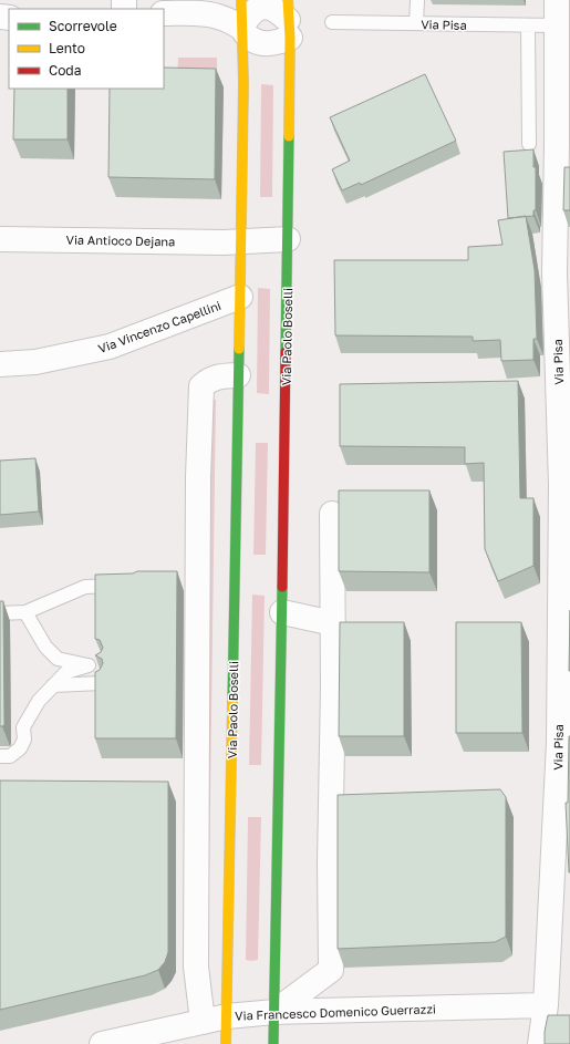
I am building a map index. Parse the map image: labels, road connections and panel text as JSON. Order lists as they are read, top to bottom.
{
  "streets": {
    "main road": ["Via Paolo Boselli"],
    "street": [
      "Via Pisa",
      "Via Antioco Dejana",
      "Via Vincenzo Capellini",
      "Via Francesco Domenico Guerrazzi"
    ]
  },
  "crossings": [
    ["Via Pisa", "Via Francesco Domenico Guerrazzi"],
    ["Via Antioco Dejana", "Via Paolo Boselli"],
    ["Via Vincenzo Capellini", "Via Paolo Boselli"],
    ["Via Paolo Boselli", "Via Francesco Domenico Guerrazzi"]
  ],
  "legend": ["Scorrevole", "Lento", "Coda"]
}
